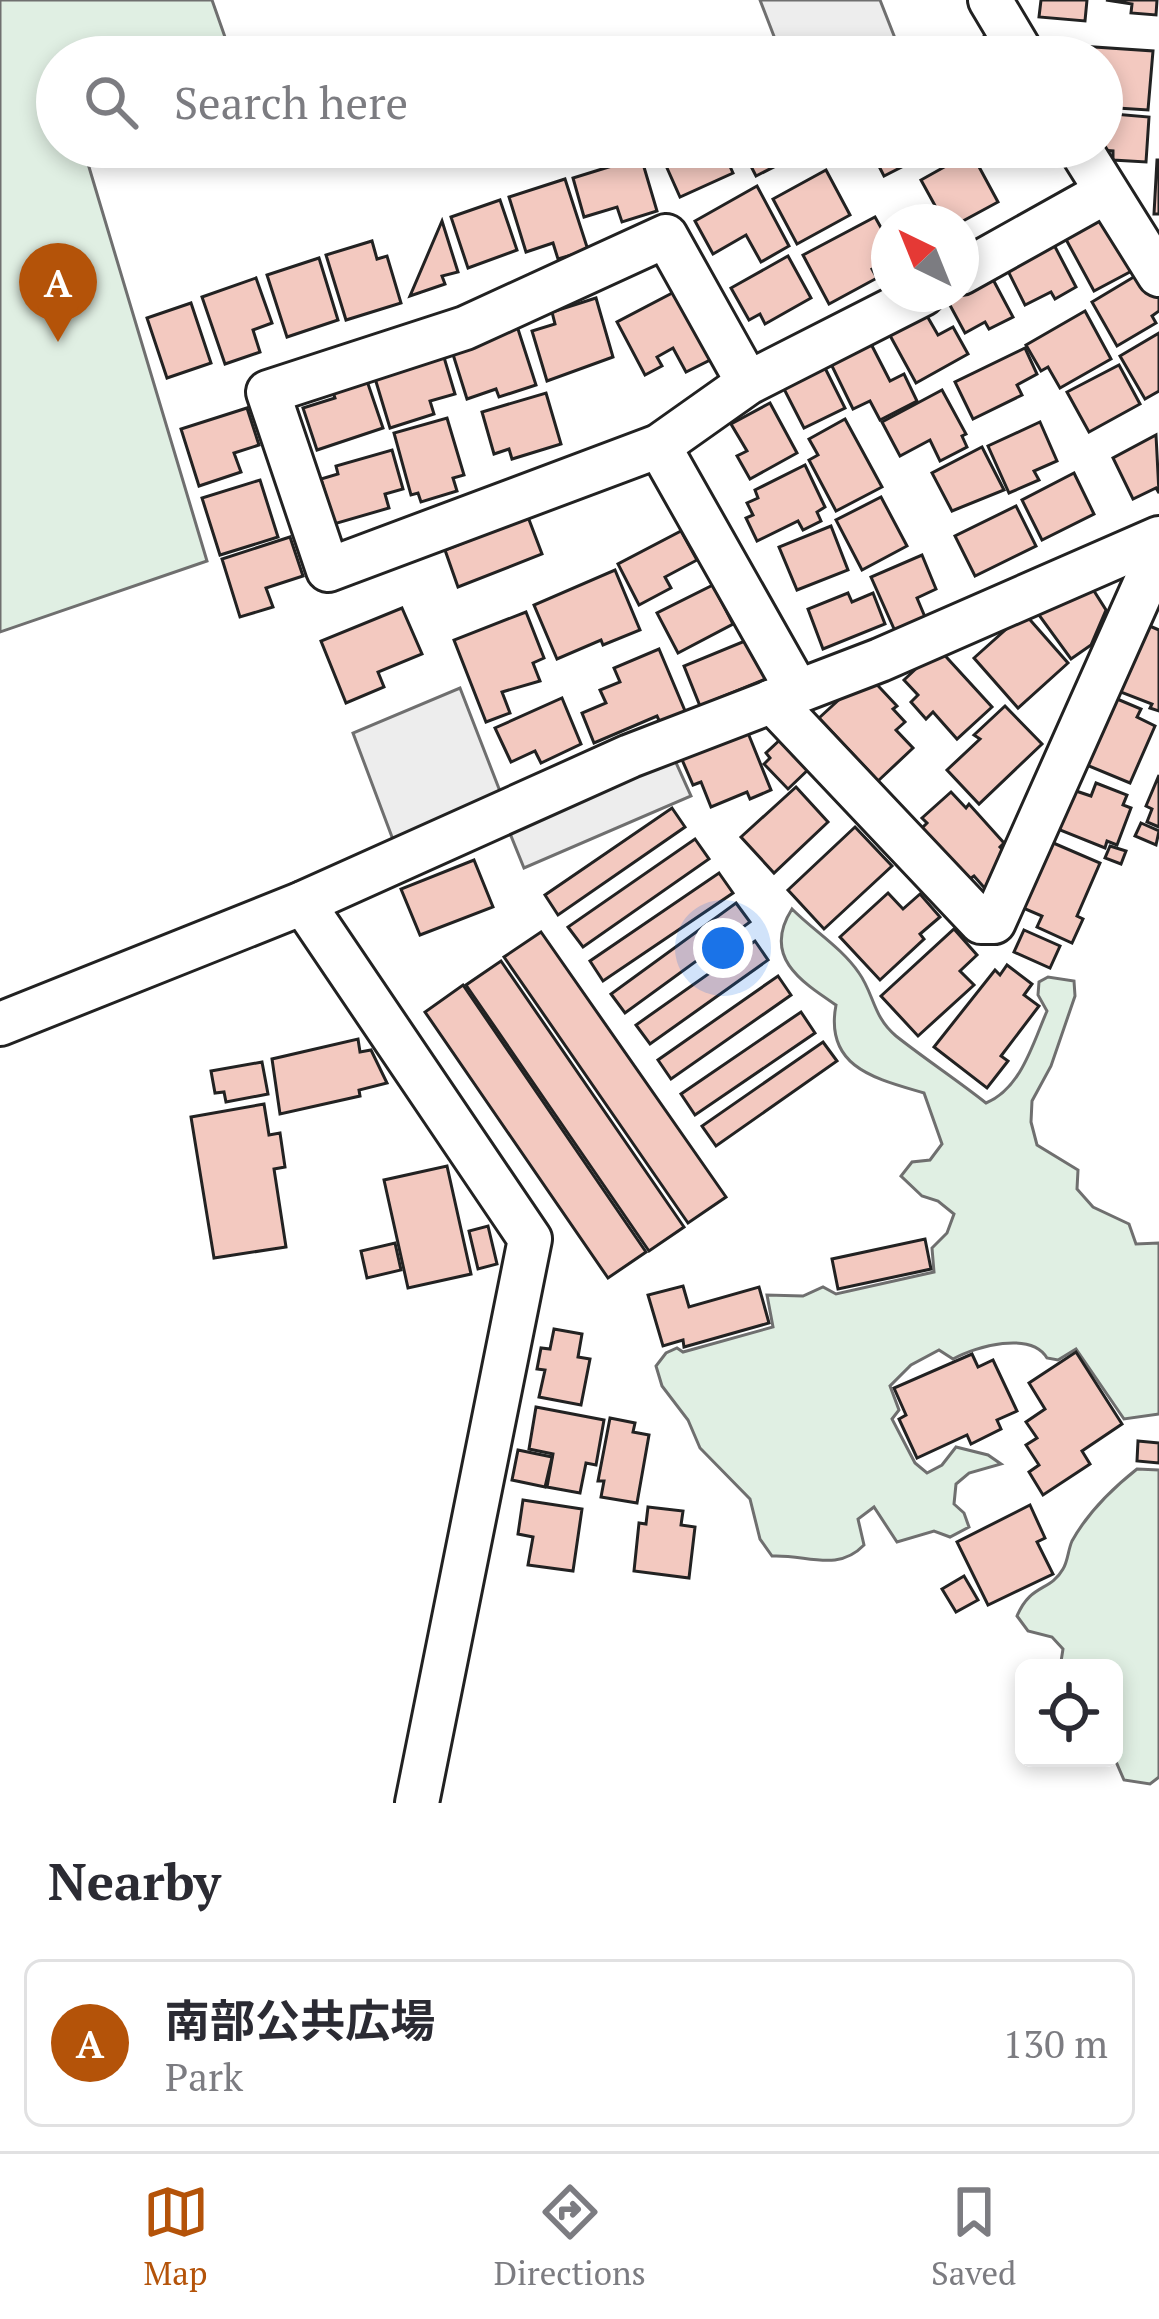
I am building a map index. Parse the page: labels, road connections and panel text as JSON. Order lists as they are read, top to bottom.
{
  "north": "top left",
  "page": {
    "search": "Search here",
    "pins": "A",
    "heading": "Nearby",
    "list": [
      {
        "mark": "A",
        "name": "南部公共広場",
        "note": "Park",
        "value": "130 m"
      }
    ],
    "nav": ["Map", "Directions", "Saved"]
  }
}
